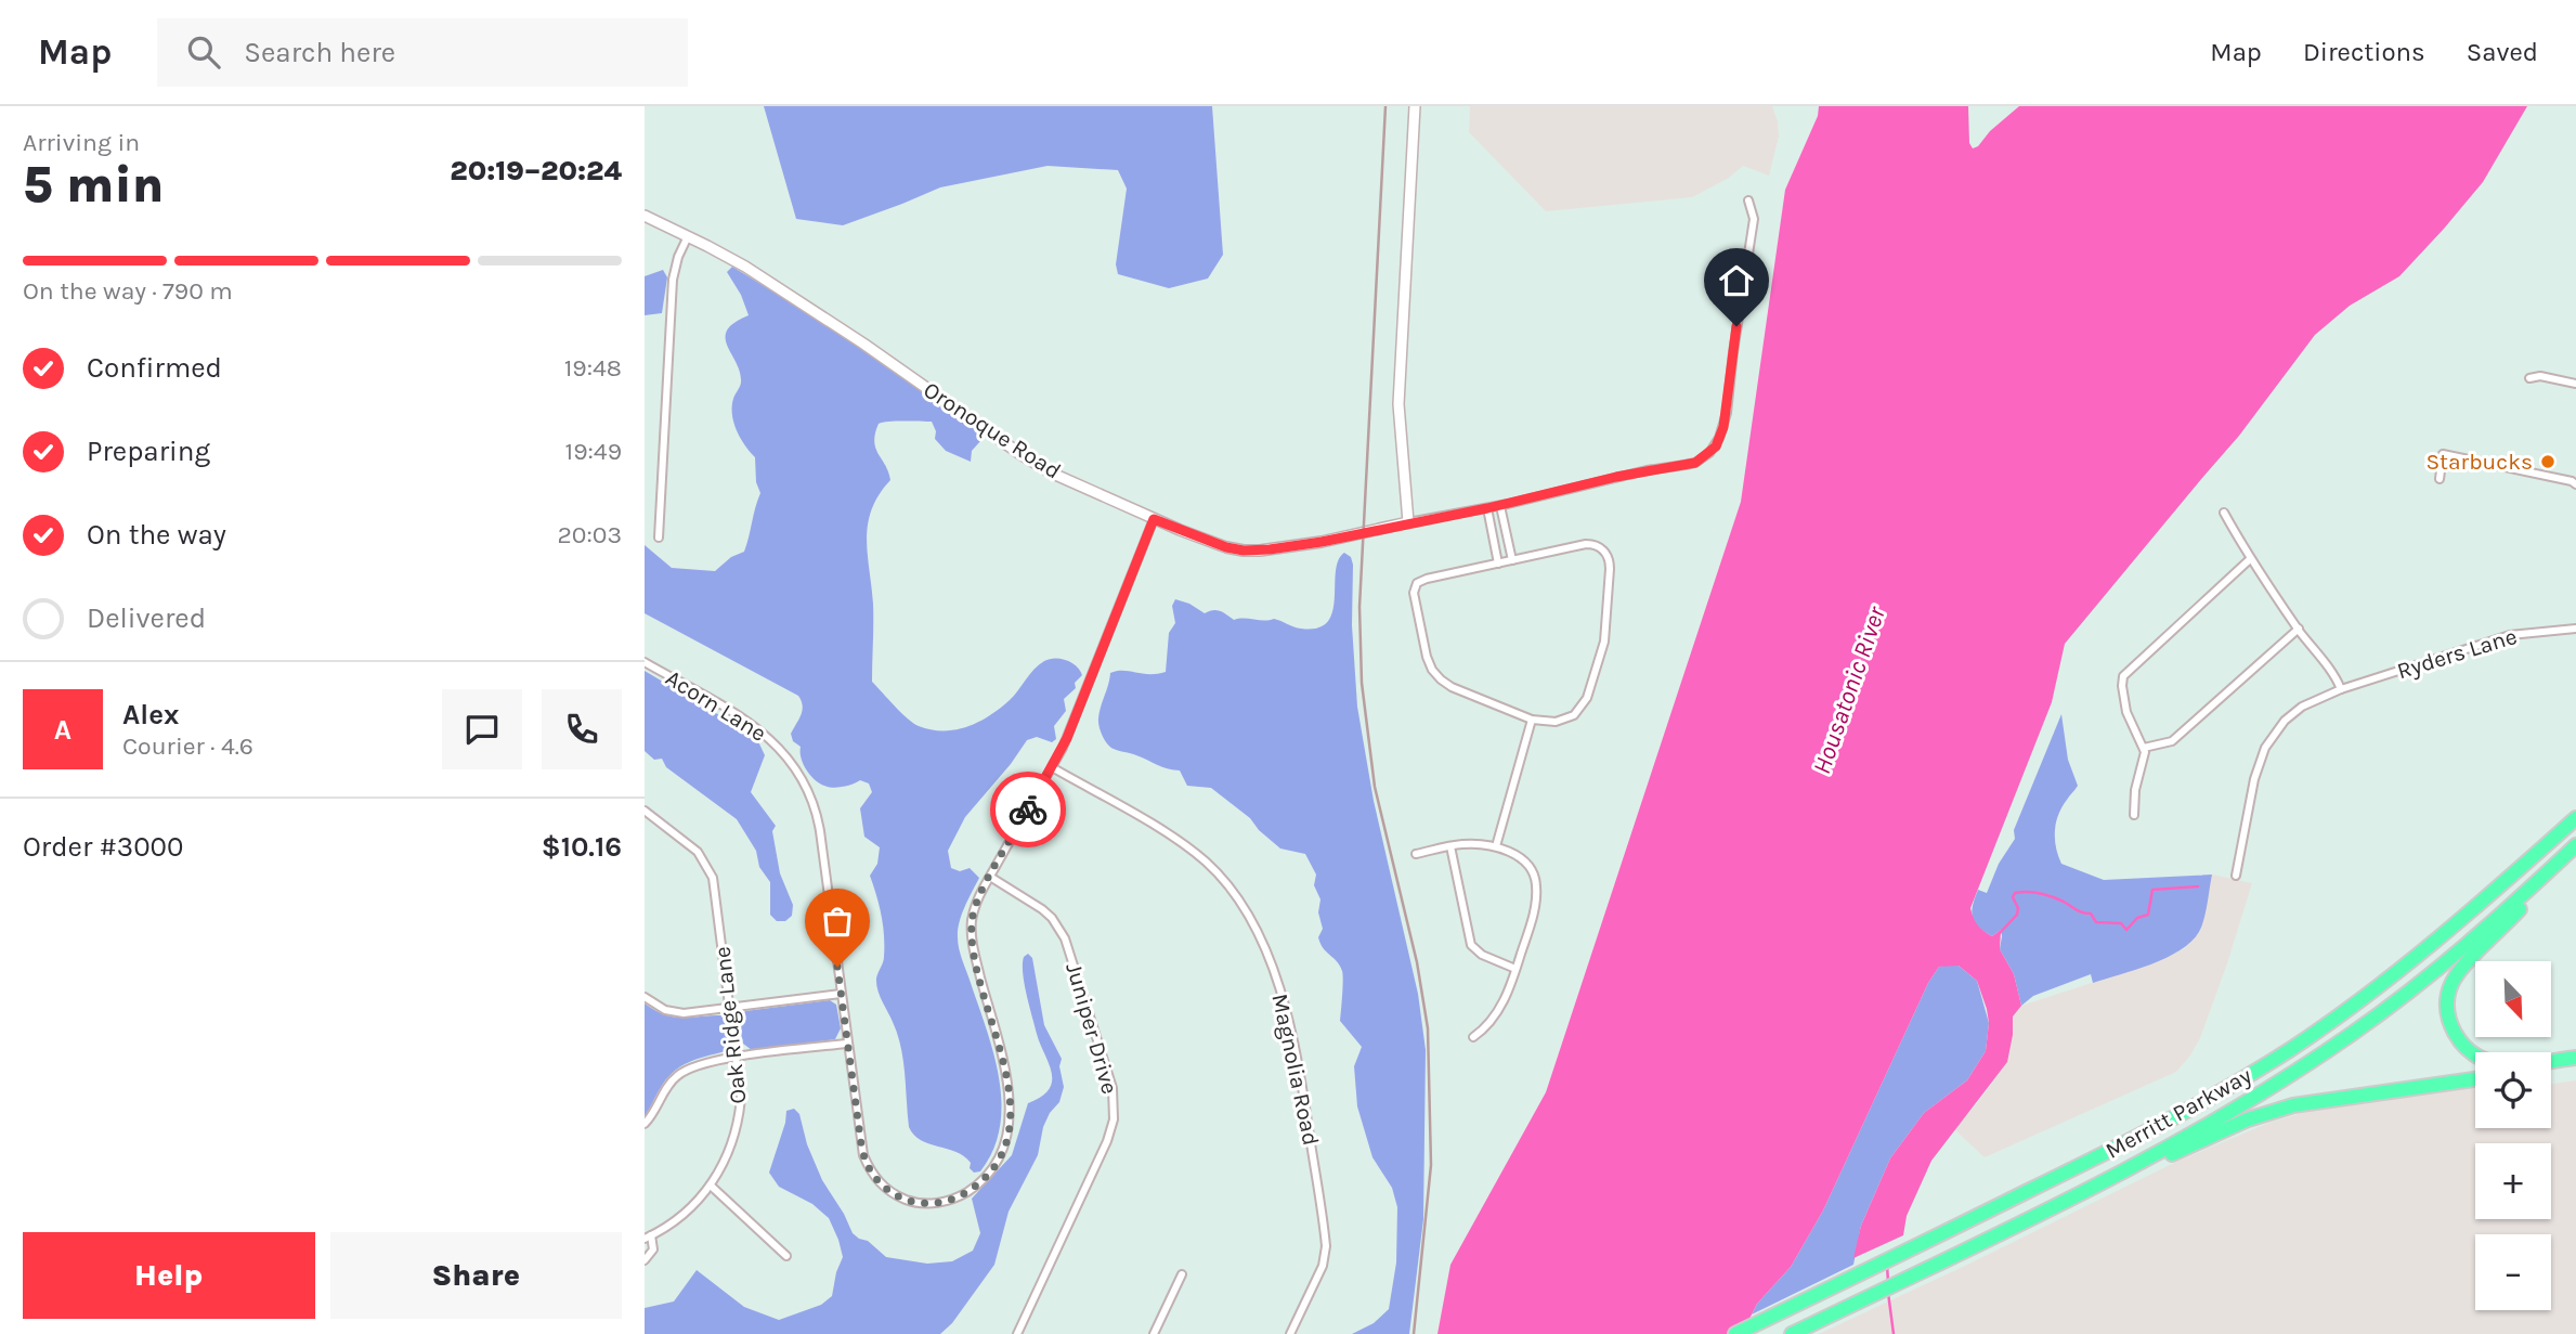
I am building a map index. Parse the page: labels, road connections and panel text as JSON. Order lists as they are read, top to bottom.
{
  "streets": {
    "highway": ["Merritt Parkway"],
    "street": [
      "Oronoque Road",
      "Ryders Lane",
      "Acorn Lane",
      "Oak Ridge Lane",
      "Juniper Drive",
      "Magnolia Road"
    ]
  },
  "crossings": [
    ["Oronoque Road", "Acorn Lane"],
    ["Acorn Lane", "Juniper Drive"],
    ["Acorn Lane", "Magnolia Road"]
  ],
  "water": ["Housatonic River"],
  "places": ["Starbucks"],
  "north": "bottom right",
  "page": {
    "header": "Map",
    "search": "Search here",
    "nav": ["Map", "Directions", "Saved"],
    "heading": ["5 min", "Arriving in", "20:19–20:24"],
    "panel": [
      "Alex",
      "Courier · 4.6",
      "Order #3000",
      "$10.16"
    ],
    "bar": "On the way · 790 m",
    "list": [
      ["Confirmed", "19:48"],
      ["Preparing", "19:49"],
      ["On the way", "20:03"],
      "Delivered"
    ],
    "round": "A",
    "map_buttons": ["+", "−"],
    "buttons": ["Help", "Share"]
  }
}
